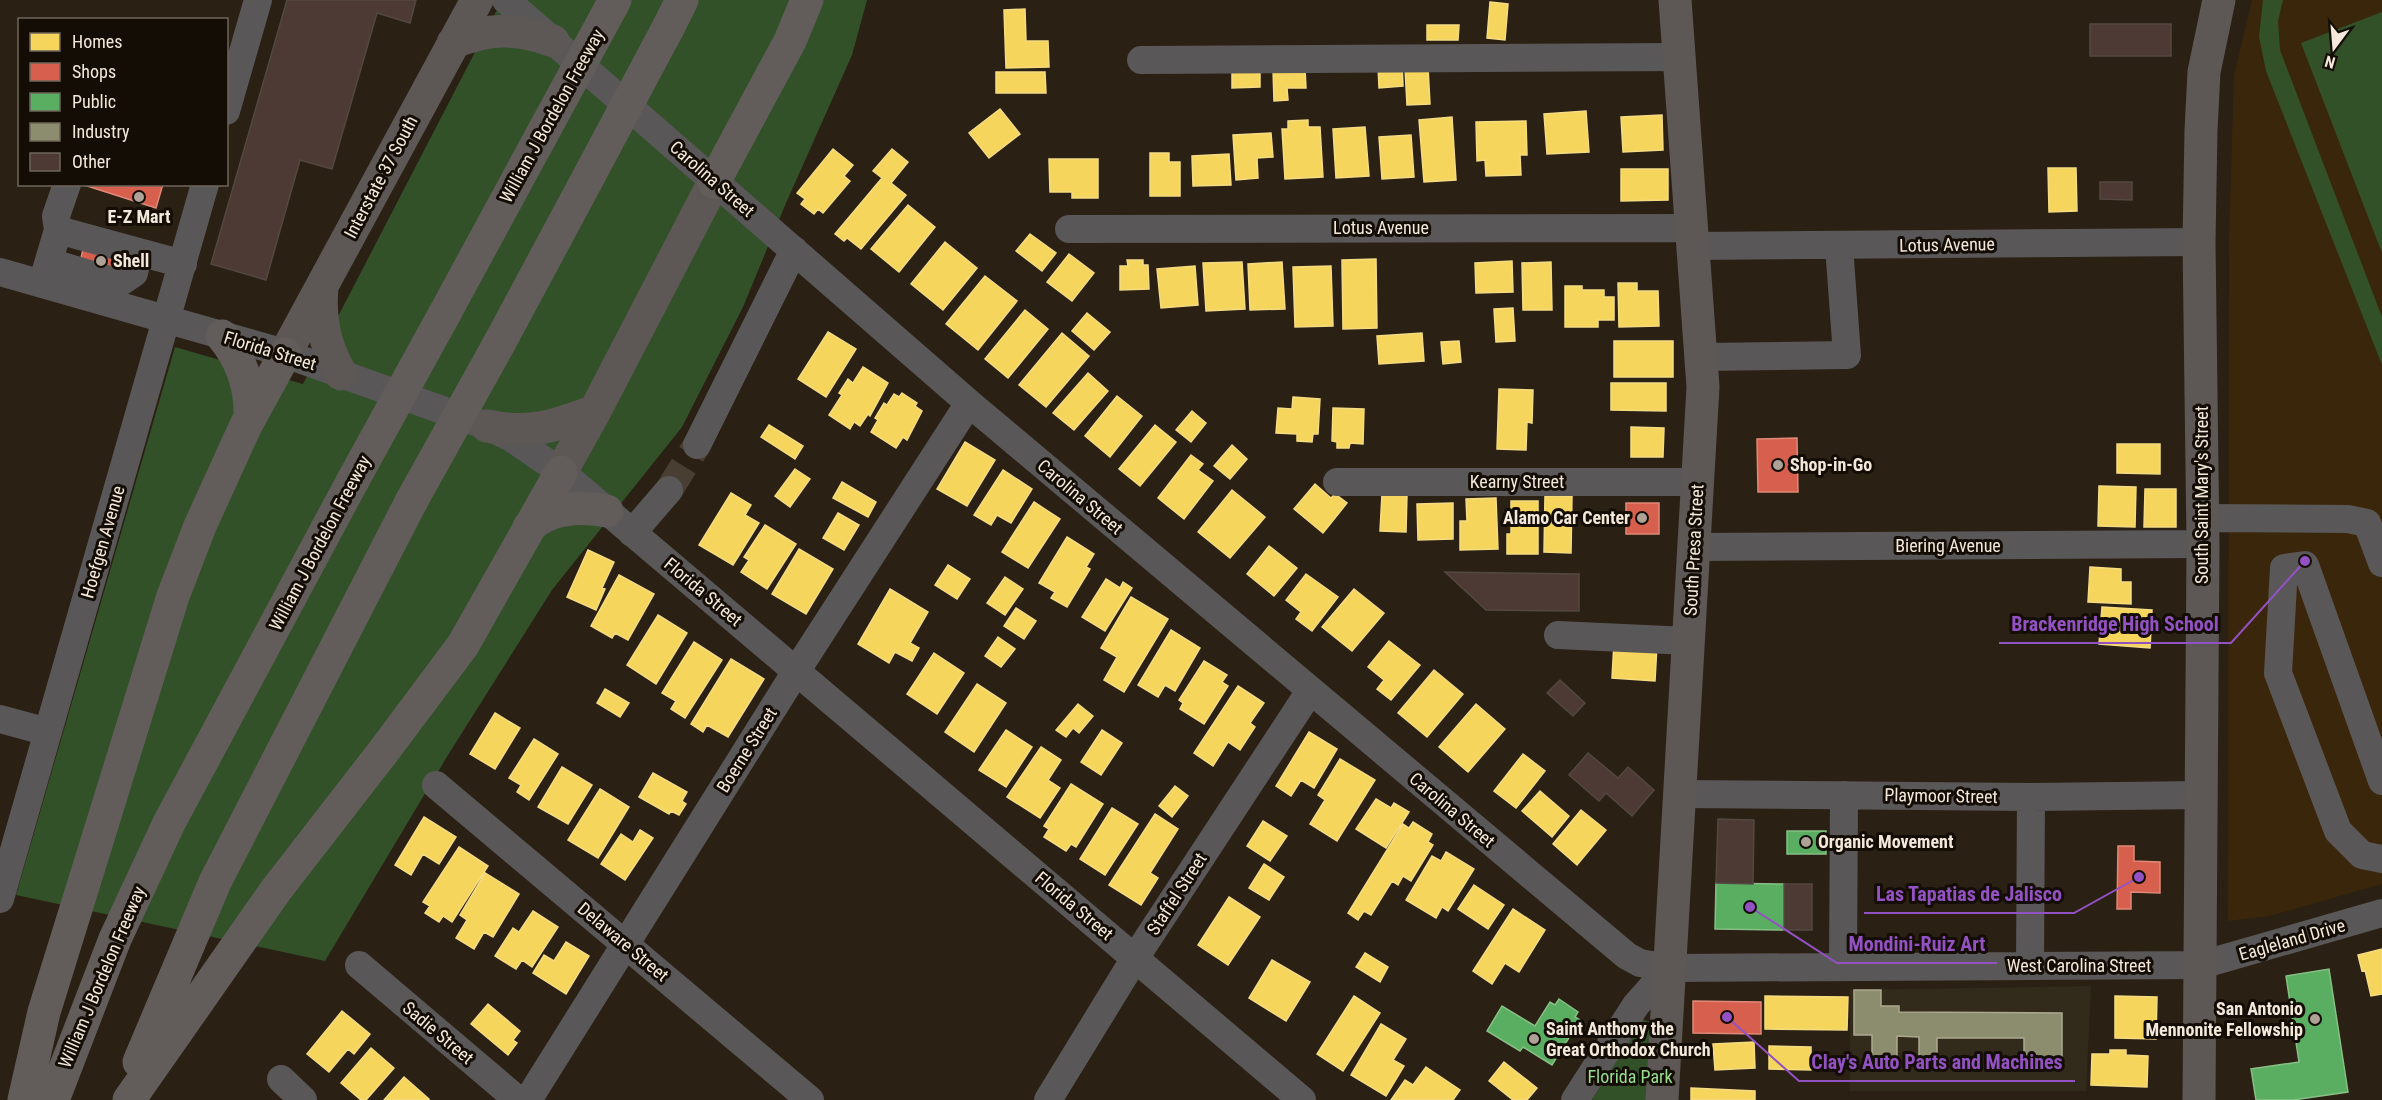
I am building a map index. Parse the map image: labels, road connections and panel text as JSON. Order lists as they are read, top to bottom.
{
  "streets": {
    "highway": ["William J Bordelon Freeway"],
    "main road": ["Interstate 37 South", "South Saint Mary's Street", "South Presa Street"],
    "street": [
      "Carolina Street",
      "Lotus Avenue",
      "Florida Street",
      "Kearny Street",
      "Hoefgen Avenue",
      "Biering Avenue",
      "Boerne Street",
      "Playmoor Street",
      "Staffel Street",
      "Eagleland Drive",
      "Delaware Street",
      "West Carolina Street",
      "Sadie Street"
    ]
  },
  "crossings": [
    ["Interstate 37 South", "Florida Street"],
    ["Carolina Street", "South Presa Street"],
    ["Carolina Street", "Boerne Street"],
    ["Carolina Street", "Staffel Street"],
    ["Carolina Street", "West Carolina Street"],
    ["Lotus Avenue", "South Saint Mary's Street"],
    ["Lotus Avenue", "South Presa Street"],
    ["Florida Street", "Hoefgen Avenue"],
    ["Florida Street", "Boerne Street"],
    ["Florida Street", "Staffel Street"],
    ["Kearny Street", "South Presa Street"],
    ["South Saint Mary's Street", "Biering Avenue"],
    ["South Saint Mary's Street", "Playmoor Street"],
    ["South Saint Mary's Street", "Eagleland Drive"],
    ["South Saint Mary's Street", "West Carolina Street"],
    ["Biering Avenue", "South Presa Street"],
    ["South Presa Street", "Playmoor Street"],
    ["South Presa Street", "West Carolina Street"],
    ["Boerne Street", "Delaware Street"],
    ["Eagleland Drive", "West Carolina Street"]
  ],
  "parks": ["Florida Park"],
  "places": [
    "E-Z Mart",
    "Shell",
    "Shop-in-Go",
    "Alamo Car Center",
    "Brackenridge High School",
    "Organic Movement",
    "Las Tapatias de Jalisco",
    "Mondini-Ruiz Art",
    "Clay's Auto Parts and Machines",
    "San Antonio Mennonite Fellowship",
    "Saint Anthony the Great Orthodox Church"
  ],
  "legend": [
    "Homes",
    "Shops",
    "Public",
    "Industry",
    "Other"
  ],
  "north": "bottom"
}
